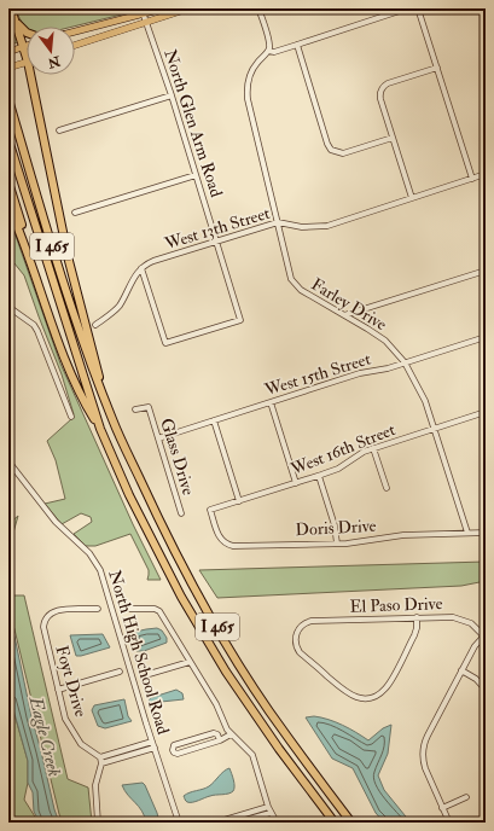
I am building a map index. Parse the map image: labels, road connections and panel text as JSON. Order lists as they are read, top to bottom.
{
  "streets": {
    "highway": ["I 465"],
    "street": [
      "North Glen Arm Road",
      "West 13th Street",
      "Farley Drive",
      "West 15th Street",
      "West 16th Street",
      "Glass Drive",
      "Doris Drive",
      "El Paso Drive",
      "North High School Road",
      "Foyt Drive"
    ]
  },
  "crossings": [
    ["North Glen Arm Road", "West 13th Street"],
    ["West 13th Street", "Farley Drive"],
    ["Farley Drive", "West 15th Street"],
    ["Farley Drive", "West 16th Street"],
    ["Farley Drive", "Doris Drive"],
    ["West 15th Street", "Glass Drive"],
    ["West 16th Street", "Doris Drive"]
  ],
  "water": ["Eagle Creek"],
  "north": "bottom"
}
